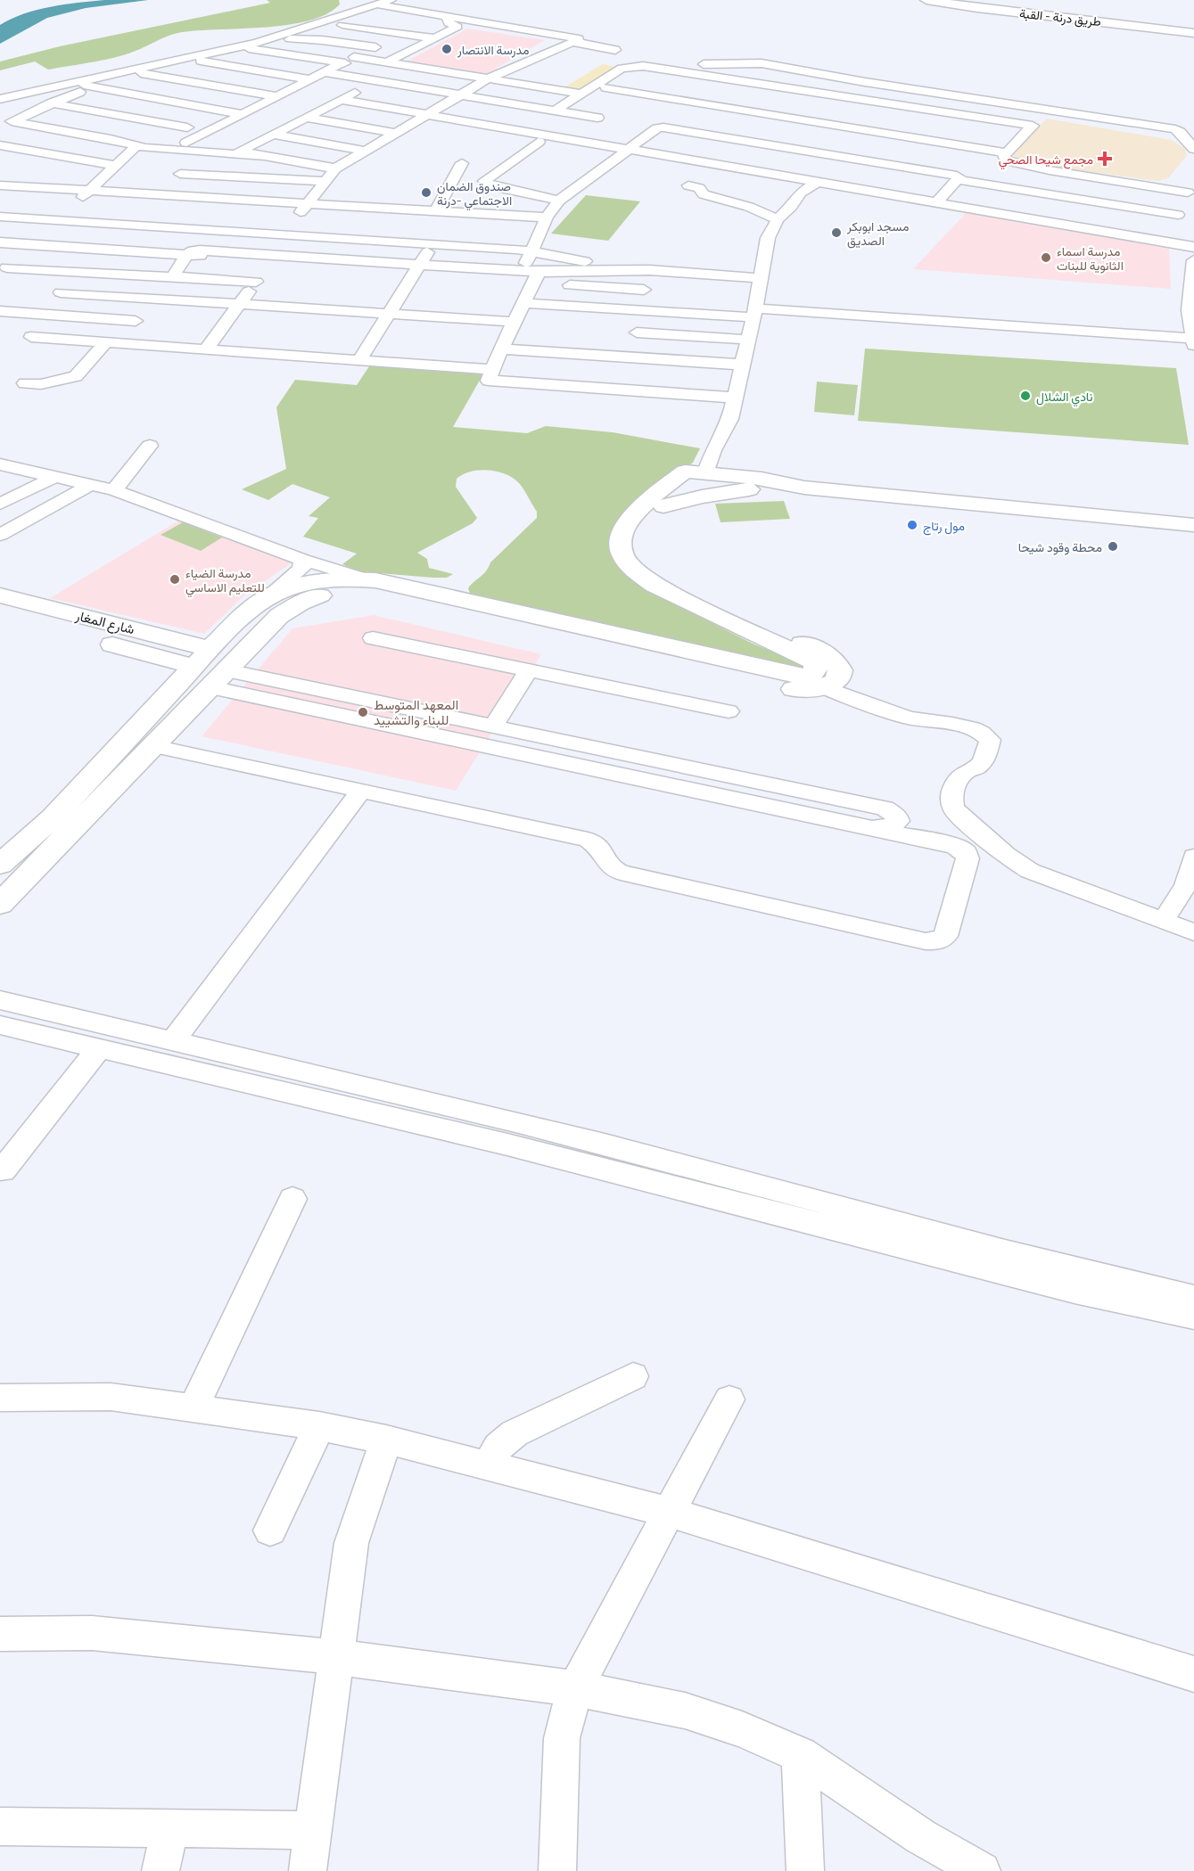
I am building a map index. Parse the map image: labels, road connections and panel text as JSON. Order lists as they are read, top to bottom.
{
  "streets": {
    "main road": ["طريق درنة - القبة", "شارع المغار"]
  },
  "places": {
    "other": [
      "مدرسة الانتصار",
      "صندوق الضمان الاجتماعي -درنة",
      "مسجد ابوبكر الصديق",
      "مدرسة اسماء الثانوية للبنات",
      "نادي الشلال",
      "مول رتاج",
      "محطة وقود شيحا",
      "مدرسة الضياء للتعليم الاساسي",
      "المعهد المتوسط للبناء والتشييد"
    ],
    "health": ["مجمع شيحا الصحي"]
  }
}
